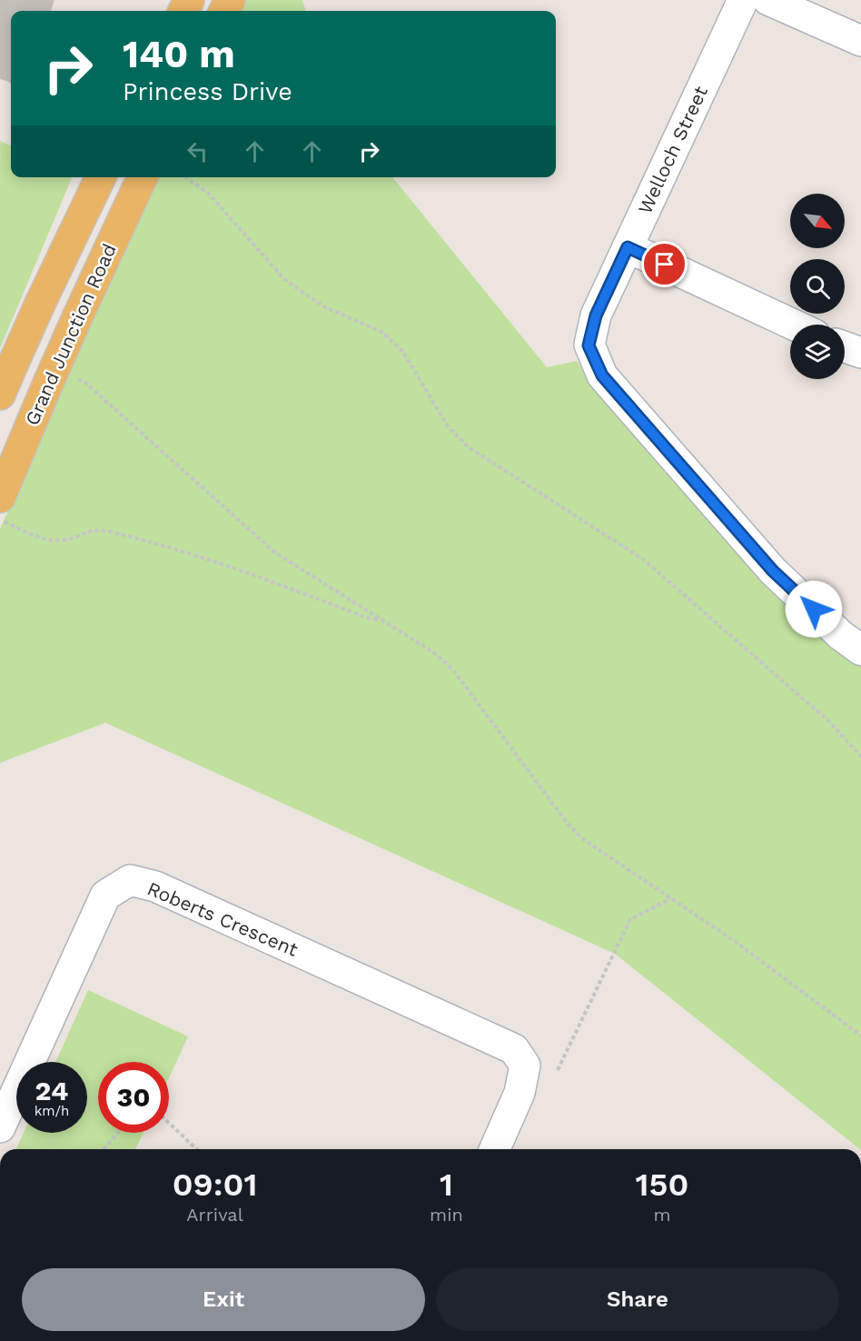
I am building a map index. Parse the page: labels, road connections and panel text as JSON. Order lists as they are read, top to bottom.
{
  "streets": {
    "main road": ["Grand Junction Road"],
    "street": ["Welloch Street", "Roberts Crescent"]
  },
  "north": "bottom right",
  "page": {
    "turn": ["140 m", "Princess Drive"],
    "speed": "24 km/h",
    "limit": "30",
    "eta": [
      "09:01",
      "Arrival",
      "1",
      "min",
      "150",
      "m"
    ],
    "buttons": ["Exit", "Share"]
  }
}
